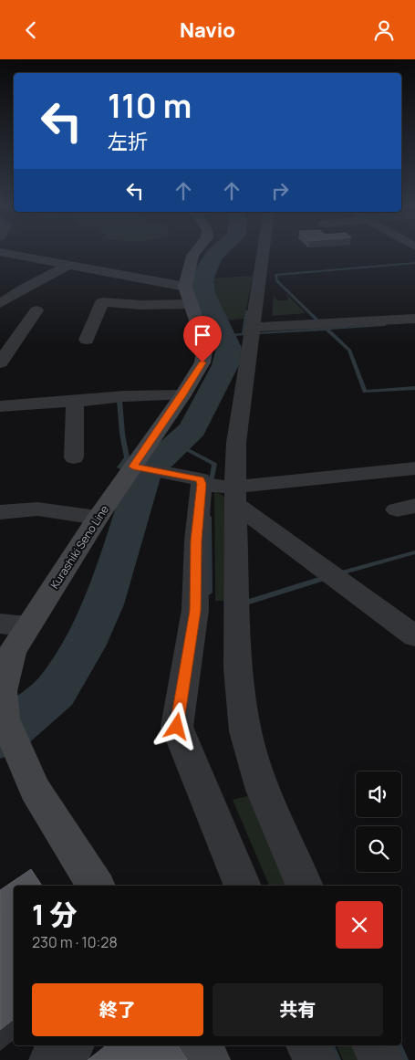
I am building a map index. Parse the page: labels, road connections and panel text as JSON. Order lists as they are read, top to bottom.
{
  "streets": {
    "main road": ["Kurashiki Seno Line"]
  },
  "page": {
    "header": "Navio",
    "turn": ["110 m", "左折"],
    "heading": ["1 分", "230 m · 10:28"],
    "buttons": ["終了", "共有"]
  }
}
